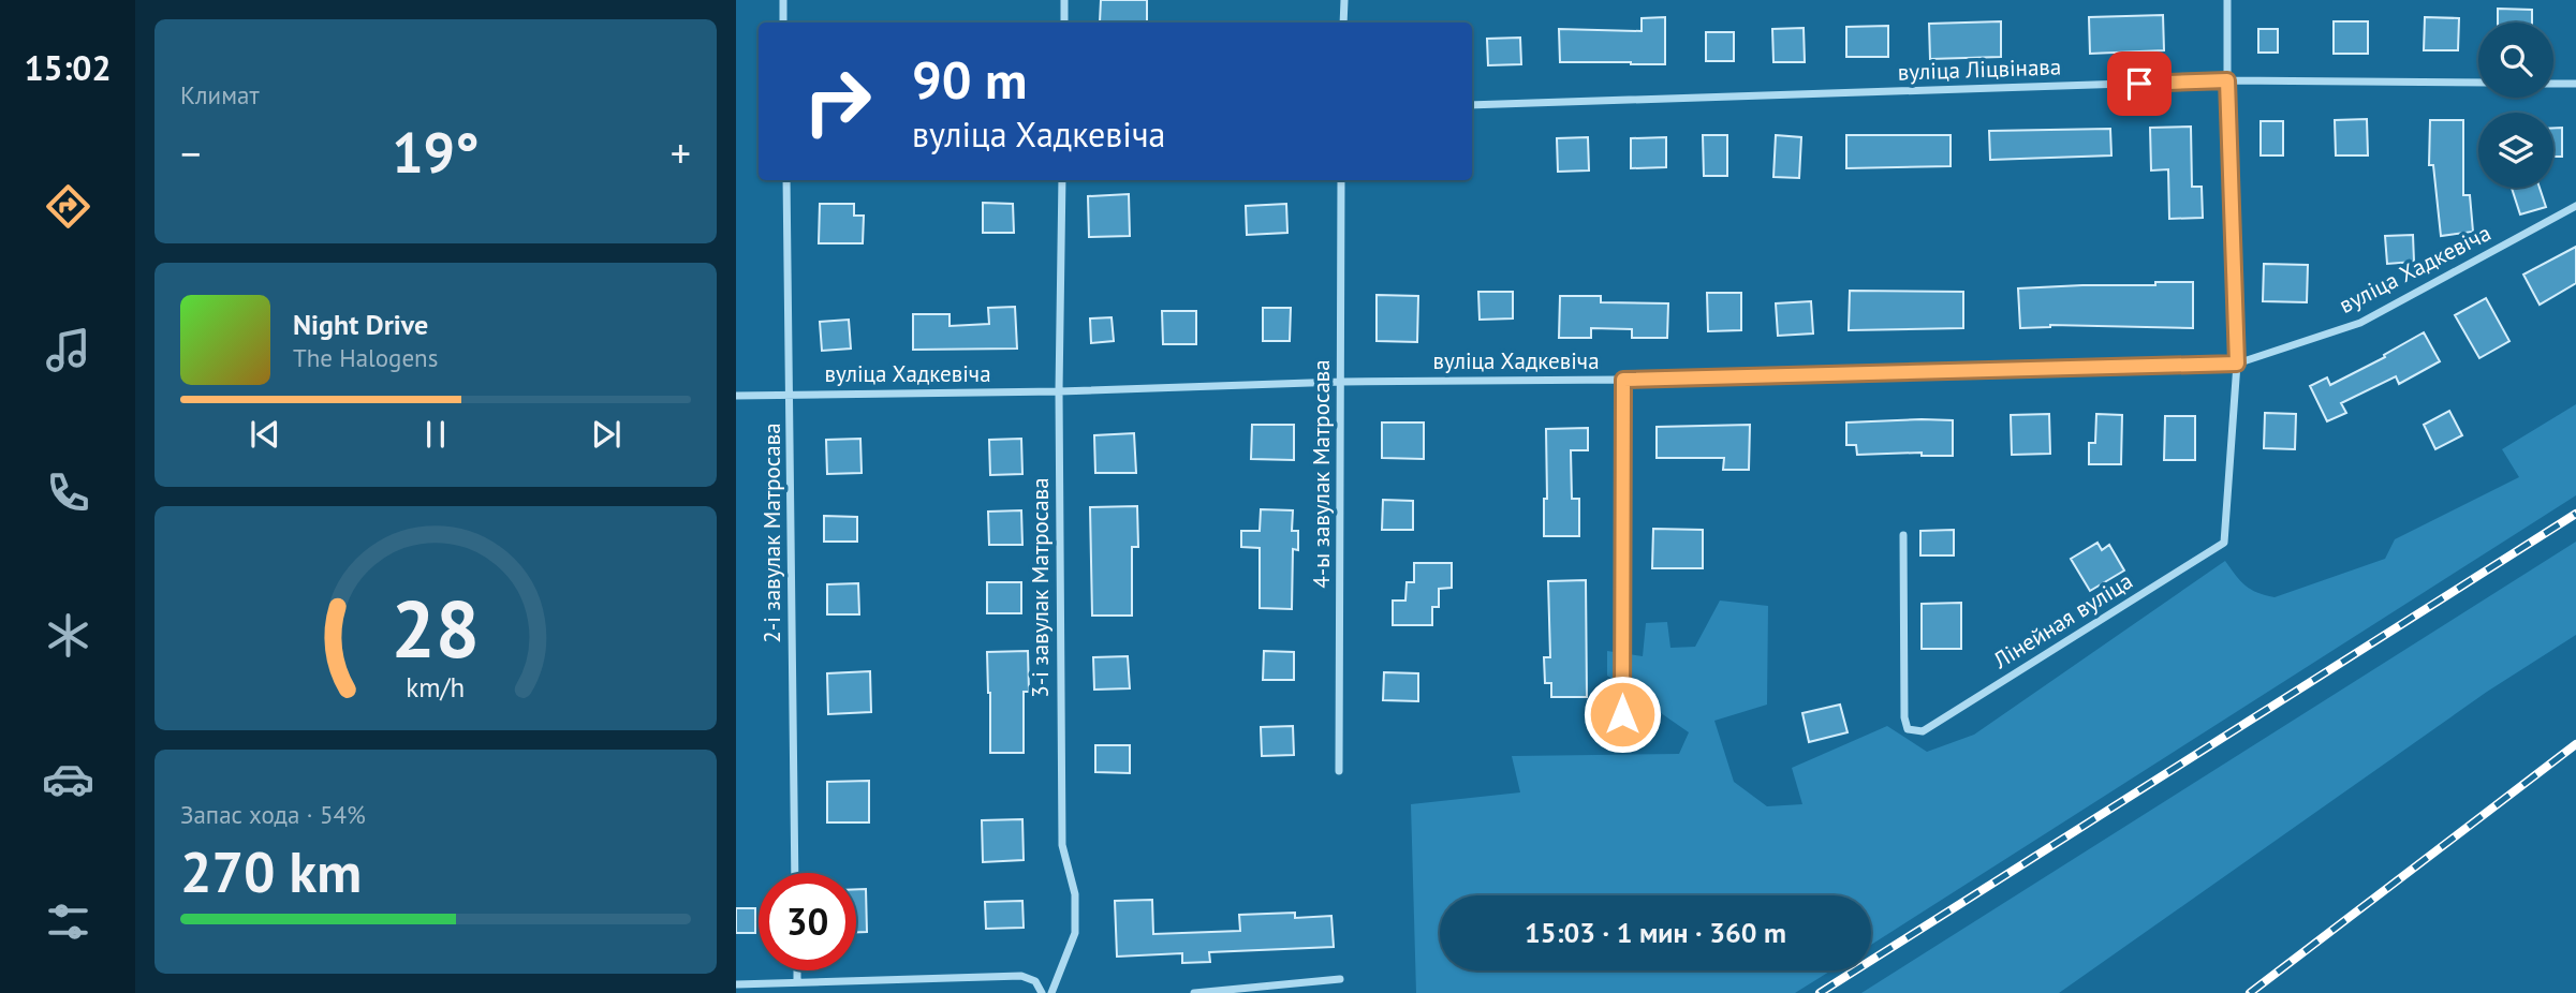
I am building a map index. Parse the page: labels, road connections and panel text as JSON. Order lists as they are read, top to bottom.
{
  "streets": {
    "street": [
      "вуліца Ліцвінава",
      "вуліца Хадкевіча",
      "4-ы завулак Матросава",
      "2-і завулак Матросава",
      "3-і завулак Матросава",
      "Лінейная вуліца"
    ]
  },
  "crossings": [
    ["вуліца Хадкевіча", "4-ы завулак Матросава"],
    ["вуліца Хадкевіча", "2-і завулак Матросава"],
    ["вуліца Хадкевіча", "3-і завулак Матросава"],
    ["вуліца Хадкевіча", "Лінейная вуліца"]
  ],
  "page": {
    "tabs": "15:02",
    "tile": [
      "Климат",
      ["Запас хода · 54%", "270 km"]
    ],
    "turn": ["90 m", "вуліца Хадкевіча"],
    "heat": ["−", "19°", "+"],
    "song": ["Night Drive", "The Halogens"],
    "limit": "30",
    "trip": "15:03 · 1 мин · 360 m",
    "gauge": ["28", "km/h"]
  }
}
